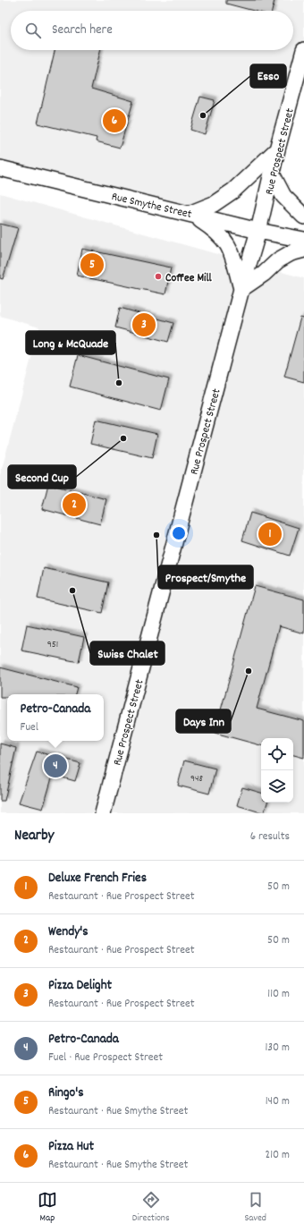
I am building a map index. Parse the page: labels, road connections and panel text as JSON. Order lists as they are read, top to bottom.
{
  "streets": {
    "main road": ["Rue Prospect Street", "Rue Smythe Street"]
  },
  "crossings": [
    ["Rue Prospect Street", "Rue Smythe Street"]
  ],
  "places": [
    "Esso",
    "Coffee Mill",
    "Long & McQuade",
    "Second Cup",
    "Prospect/Smythe",
    "Swiss Chalet",
    "Days Inn"
  ],
  "house_numbers": ["951", "948"],
  "page": {
    "search": "Search here",
    "pins": [
      "6",
      "5",
      "3",
      "2",
      "1",
      "4"
    ],
    "popup": ["Petro-Canada", "Fuel"],
    "heading": ["Nearby", "6 results"],
    "list": [
      {
        "mark": "1",
        "name": "Deluxe French Fries",
        "note": "Restaurant · Rue Prospect Street",
        "value": "50 m"
      },
      {
        "mark": "2",
        "name": "Wendy's",
        "note": "Restaurant · Rue Prospect Street",
        "value": "50 m"
      },
      {
        "mark": "3",
        "name": "Pizza Delight",
        "note": "Restaurant · Rue Prospect Street",
        "value": "110 m"
      },
      {
        "mark": "4",
        "name": "Petro-Canada",
        "note": "Fuel · Rue Prospect Street",
        "value": "130 m"
      },
      {
        "mark": "5",
        "name": "Ringo's",
        "note": "Restaurant · Rue Smythe Street",
        "value": "140 m"
      },
      {
        "mark": "6",
        "name": "Pizza Hut",
        "note": "Restaurant · Rue Smythe Street",
        "value": "210 m"
      }
    ],
    "nav": ["Map", "Directions", "Saved"]
  }
}
